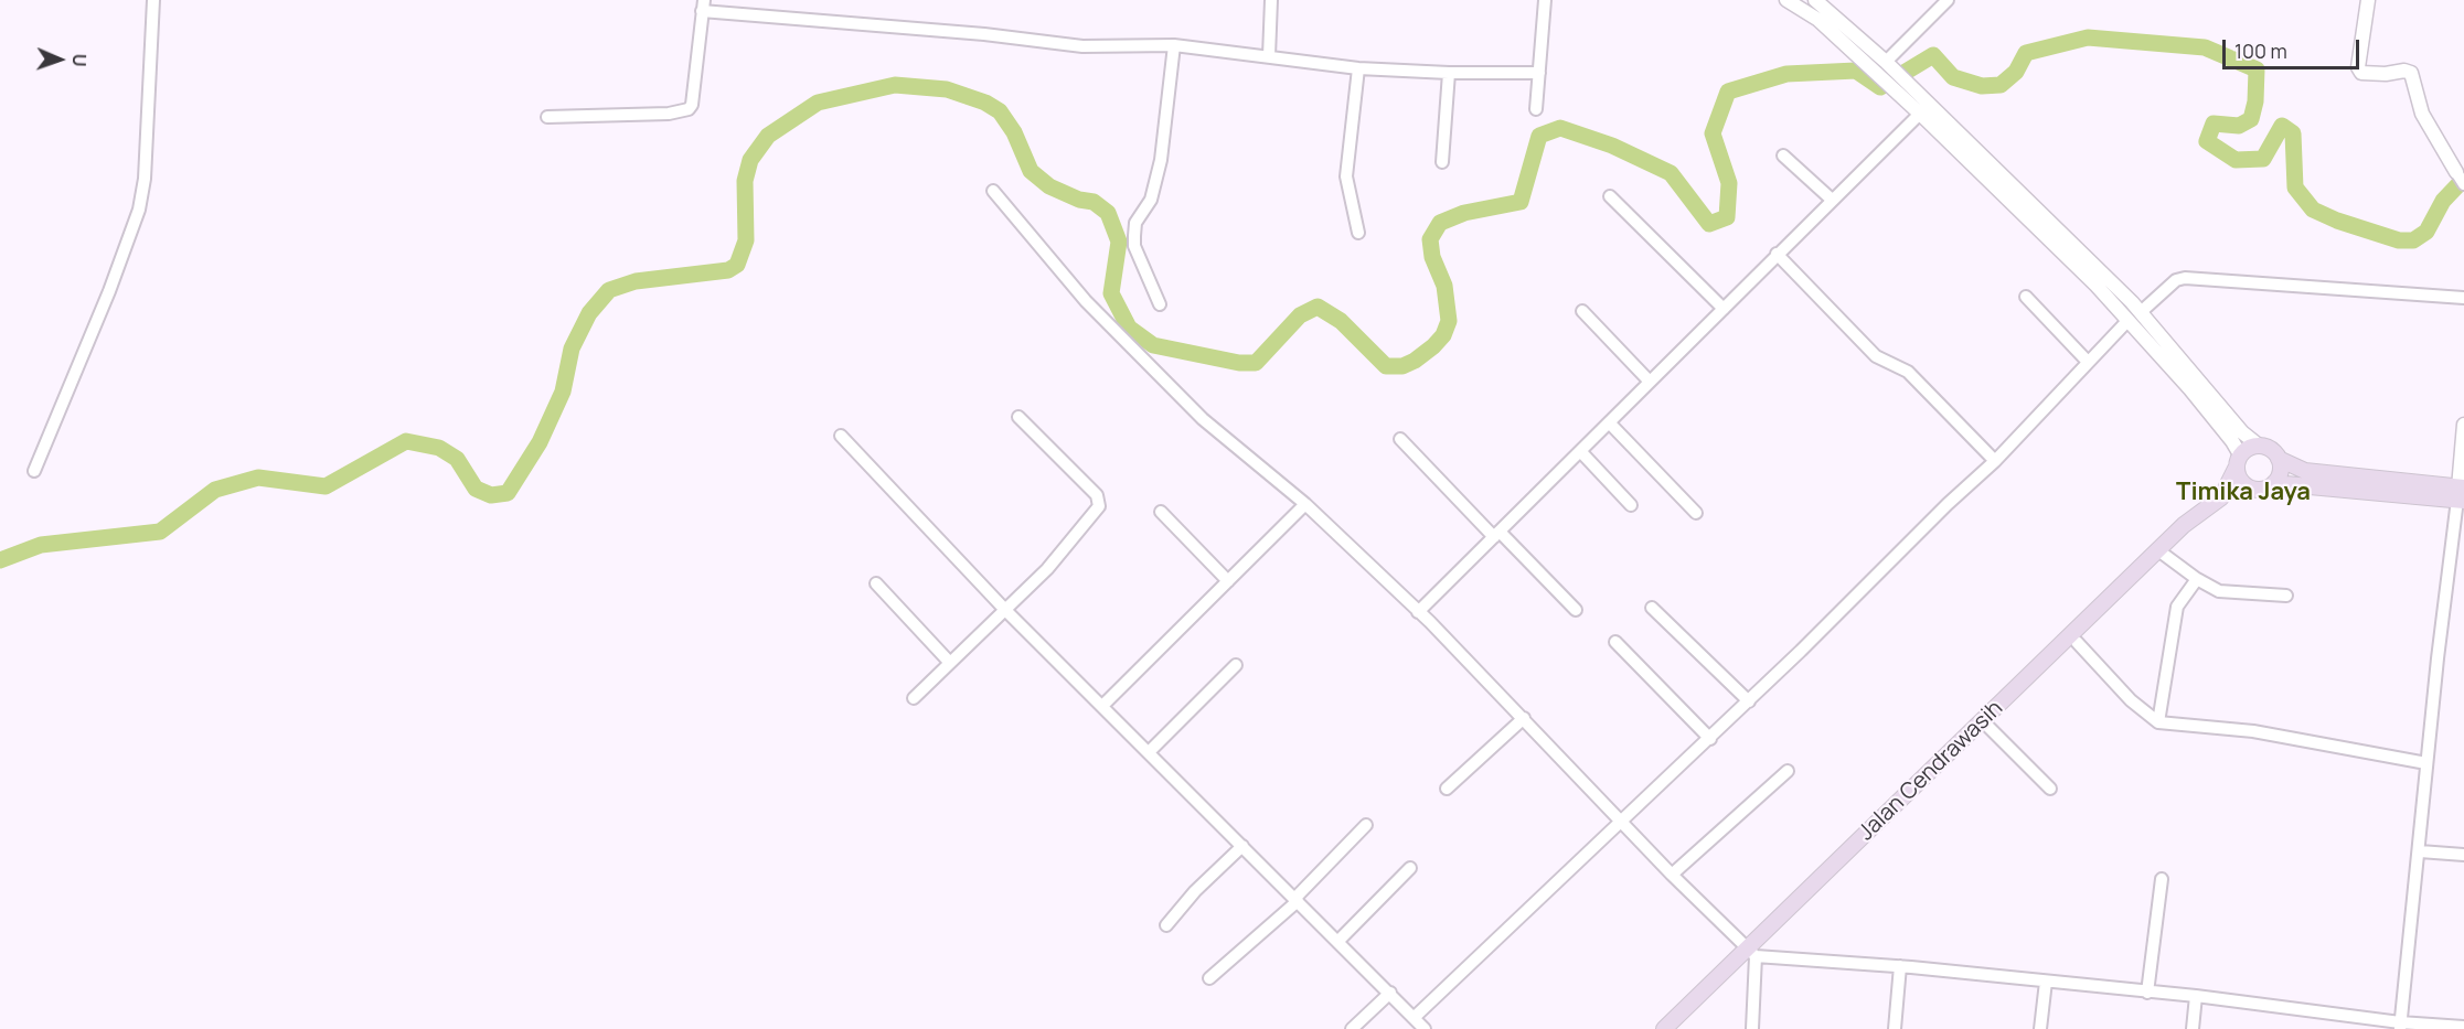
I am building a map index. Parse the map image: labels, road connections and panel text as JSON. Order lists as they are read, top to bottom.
{
  "streets": {
    "main road": ["Jalan Cendrawasih"]
  },
  "districts": ["Timika Jaya"],
  "scale_bar": "100 m",
  "north": "right"
}
